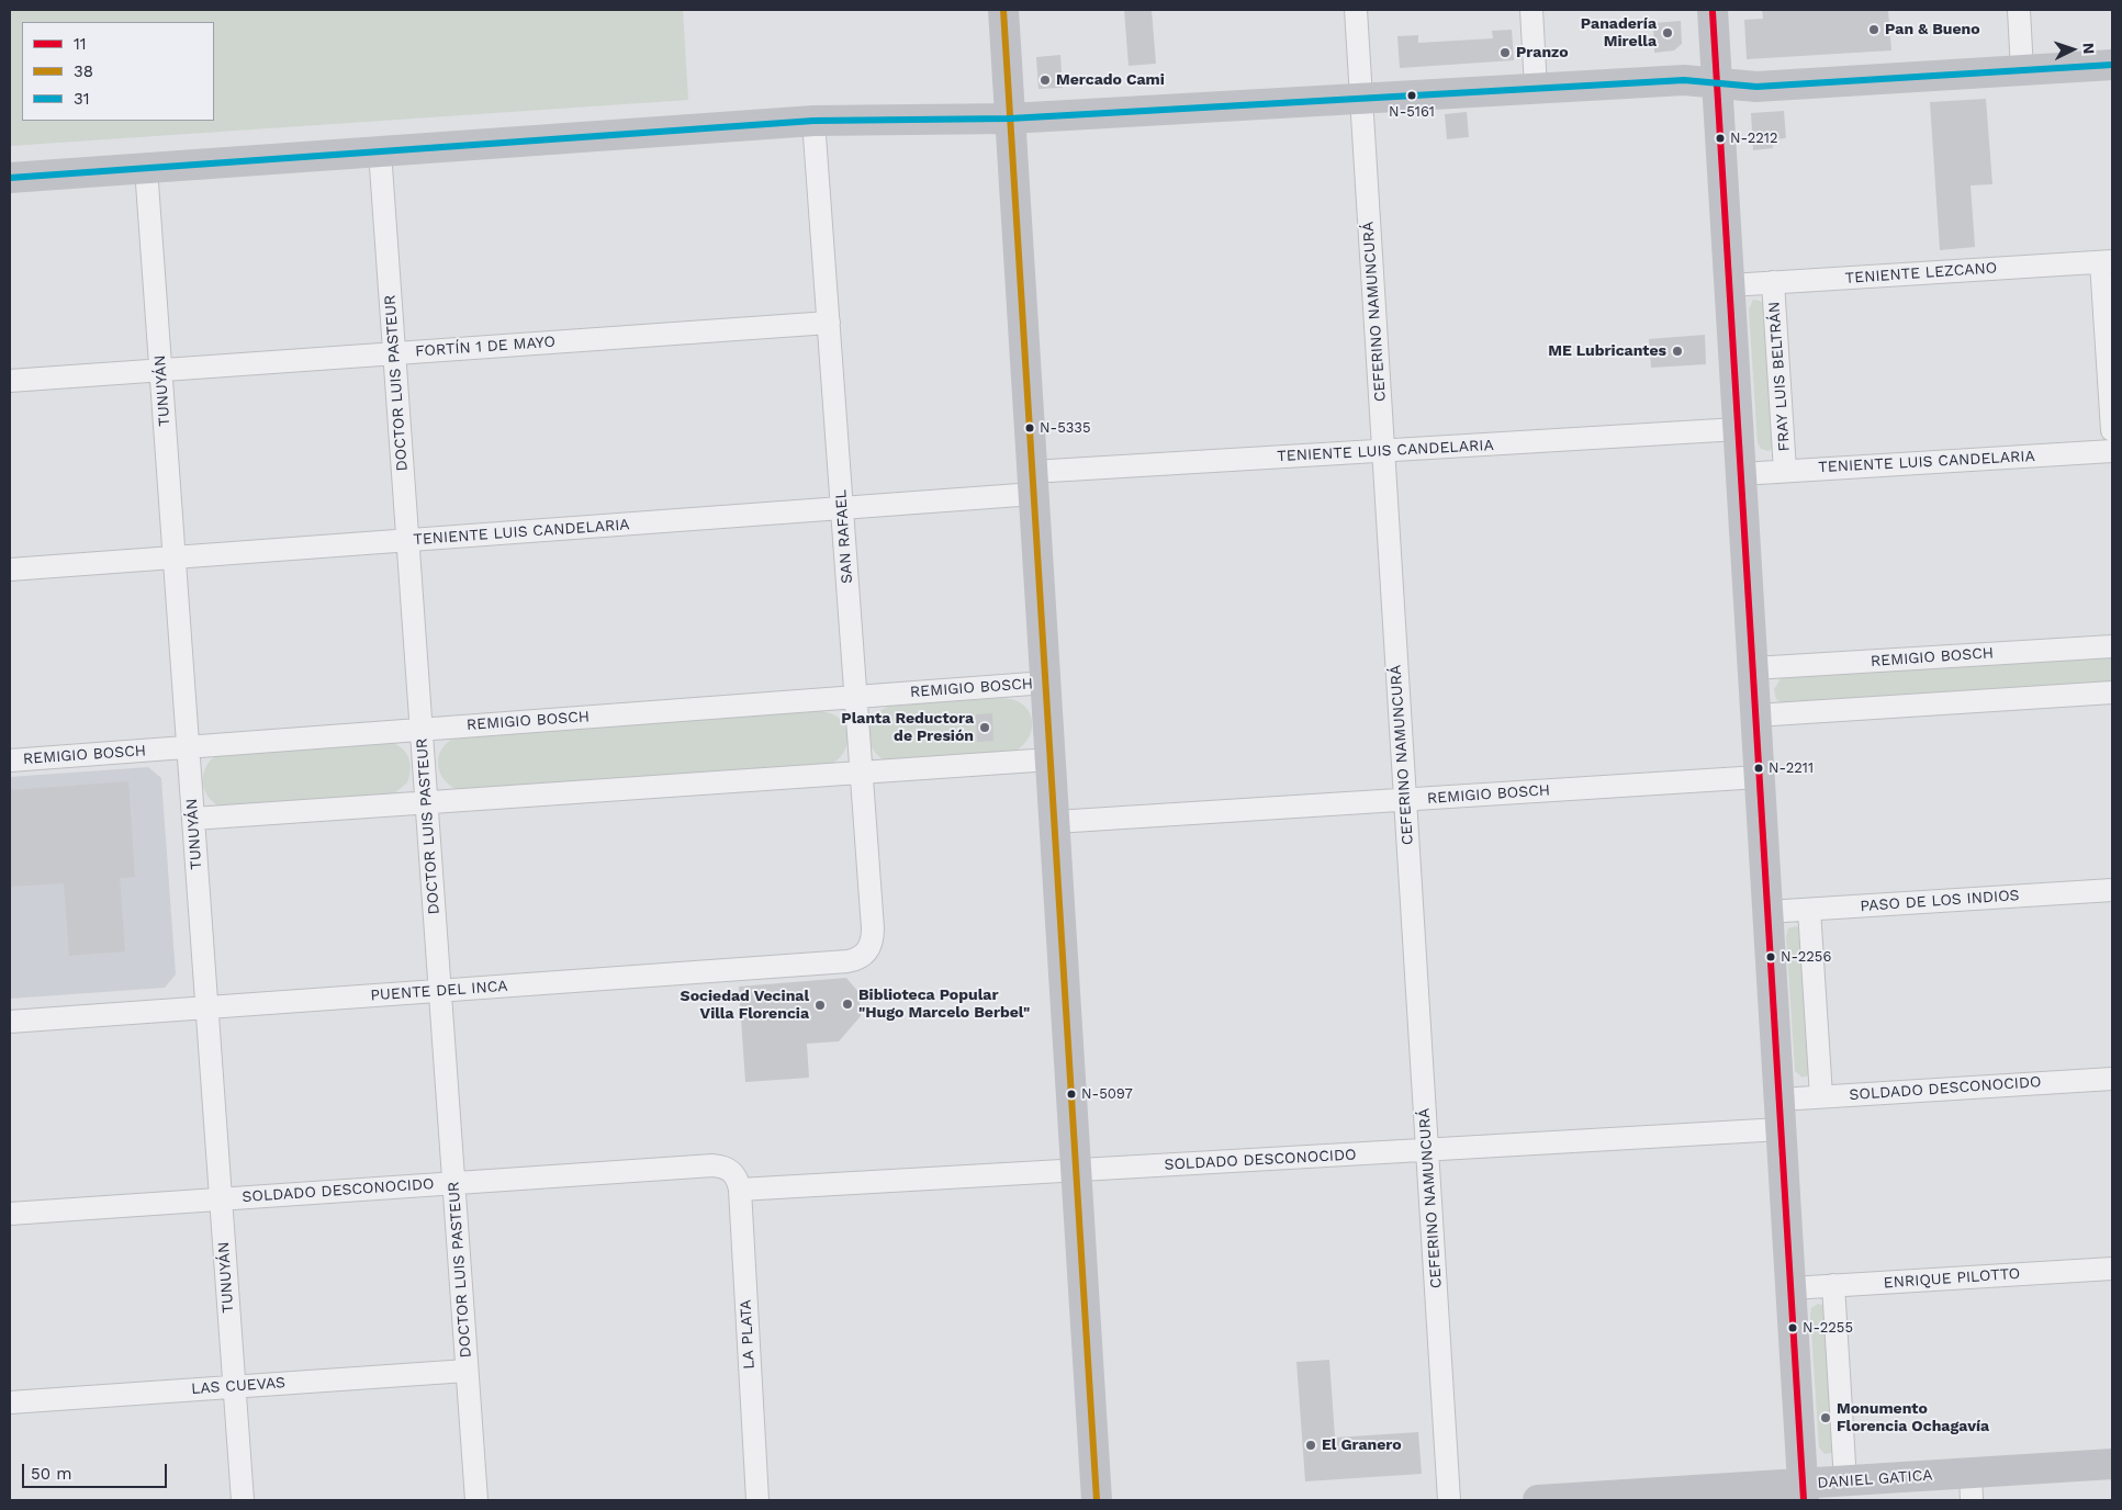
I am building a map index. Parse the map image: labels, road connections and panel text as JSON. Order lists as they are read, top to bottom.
{
  "streets": {
    "main road": ["DANIEL GATICA"],
    "street": [
      "TENIENTE LEZCANO",
      "CEFERINO NAMUNCURÁ",
      "FORTÍN 1 DE MAYO",
      "FRAY LUIS BELTRÁN",
      "DOCTOR LUIS PASTEUR",
      "TUNUYÁN",
      "TENIENTE LUIS CANDELARIA",
      "SAN RAFAEL",
      "REMIGIO BOSCH",
      "PASO DE LOS INDIOS",
      "PUENTE DEL INCA",
      "SOLDADO DESCONOCIDO",
      "ENRIQUE PILOTTO",
      "LA PLATA",
      "LAS CUEVAS"
    ]
  },
  "crossings": [
    ["TENIENTE LEZCANO", "FRAY LUIS BELTRÁN"],
    ["CEFERINO NAMUNCURÁ", "TENIENTE LUIS CANDELARIA"],
    ["CEFERINO NAMUNCURÁ", "REMIGIO BOSCH"],
    ["CEFERINO NAMUNCURÁ", "SOLDADO DESCONOCIDO"],
    ["FORTÍN 1 DE MAYO", "DOCTOR LUIS PASTEUR"],
    ["FORTÍN 1 DE MAYO", "TUNUYÁN"],
    ["FORTÍN 1 DE MAYO", "SAN RAFAEL"],
    ["FRAY LUIS BELTRÁN", "TENIENTE LUIS CANDELARIA"],
    ["DOCTOR LUIS PASTEUR", "TENIENTE LUIS CANDELARIA"],
    ["DOCTOR LUIS PASTEUR", "REMIGIO BOSCH"],
    ["DOCTOR LUIS PASTEUR", "PUENTE DEL INCA"],
    ["DOCTOR LUIS PASTEUR", "SOLDADO DESCONOCIDO"],
    ["DOCTOR LUIS PASTEUR", "LAS CUEVAS"],
    ["TUNUYÁN", "TENIENTE LUIS CANDELARIA"],
    ["TUNUYÁN", "REMIGIO BOSCH"],
    ["TUNUYÁN", "PUENTE DEL INCA"],
    ["TUNUYÁN", "SOLDADO DESCONOCIDO"],
    ["TUNUYÁN", "LAS CUEVAS"],
    ["TENIENTE LUIS CANDELARIA", "SAN RAFAEL"],
    ["SAN RAFAEL", "REMIGIO BOSCH"],
    ["SAN RAFAEL", "PUENTE DEL INCA"],
    ["SOLDADO DESCONOCIDO", "LA PLATA"]
  ],
  "places": [
    "Pan & Bueno",
    "Panadería Mirella",
    "Pranzo",
    "Mercado Cami",
    "N-5161",
    "N-2212",
    "ME Lubricantes",
    "N-5335",
    "Planta Reductora de Presión",
    "N-2211",
    "N-2256",
    "Biblioteca Popular \"Hugo Marcelo Berbel\"",
    "Sociedad Vecinal Villa Florencia",
    "N-5097",
    "N-2255",
    "Monumento Florencia Ochagavía",
    "El Granero"
  ],
  "lines": ["transit line 38", "transit line 11", "transit line 31"],
  "legend": ["11", "38", "31"],
  "scale_bar": "50 m",
  "north": "right"
}
